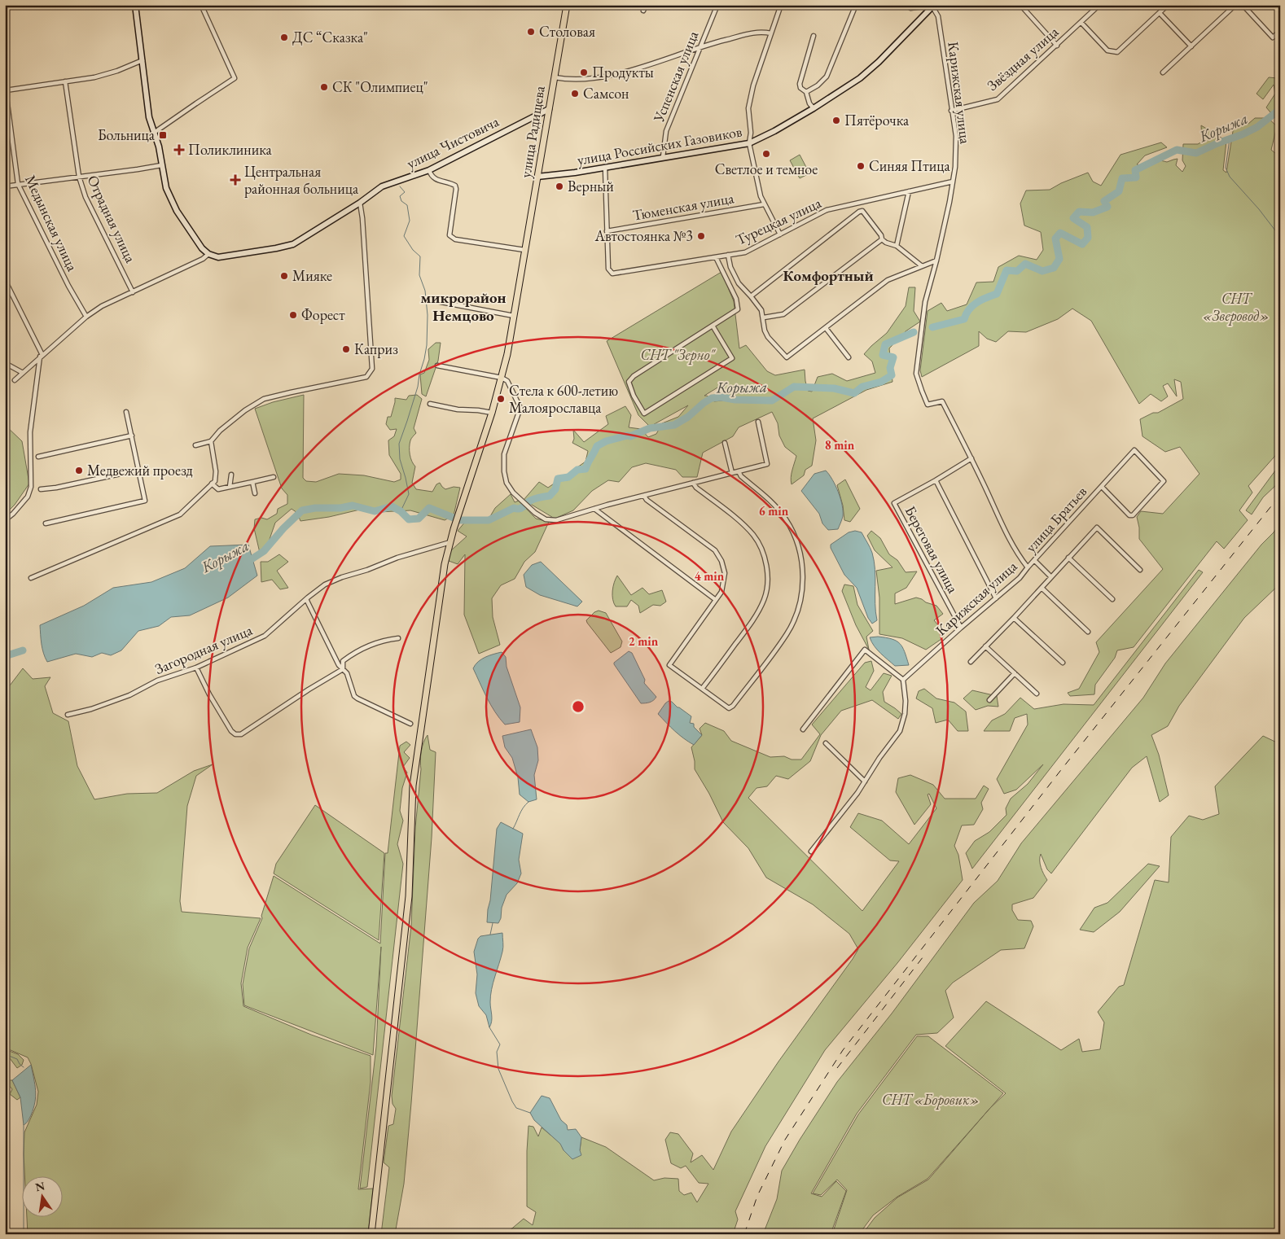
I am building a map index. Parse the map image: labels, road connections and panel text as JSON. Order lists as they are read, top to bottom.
{
  "streets": {
    "main road": ["улица Радищева"],
    "street": [
      "Звёздная улица",
      "Успенская улица",
      "Карижская улица",
      "улица Чистовича",
      "улица Российских Газовиков",
      "Тюменская улица",
      "Отрадная улица",
      "Турецкая улица",
      "Медынская улица",
      "улица Братьев",
      "Береговая улица",
      "Загородная улица"
    ]
  },
  "crossings": [
    ["Звёздная улица", "Карижская улица"],
    ["Успенская улица", "улица Российских Газовиков"],
    ["Карижская улица", "улица Российских Газовиков"],
    ["Карижская улица", "Турецкая улица"],
    ["Карижская улица", "улица Братьев"],
    ["Карижская улица", "Береговая улица"],
    ["улица Радищева", "улица Чистовича"],
    ["улица Радищева", "улица Российских Газовиков"],
    ["улица Радищева", "Загородная улица"],
    ["Тюменская улица", "Турецкая улица"]
  ],
  "districts": ["Комфортный", "микрорайон Немцово"],
  "water": ["Корыжа"],
  "parks": ["СНТ «Зверовод»", "СНТ \"Зерно\"", "СНТ «Боровик»"],
  "places": {
    "other": [
      "Столовая",
      "ДС “Сказка\"",
      "Продукты",
      "СК \"Олимпиец\"",
      "Самсон",
      "Пятёрочка",
      "Светлое и темное",
      "Синяя Птица",
      "Верный",
      "Автостоянка №3",
      "Мияке",
      "Форест",
      "Каприз",
      "Стела к 600-летию Малоярославца",
      "Медвежий проезд"
    ],
    "transit": ["Больница"],
    "health": ["Поликлиника", "Центральная районная больница"]
  },
  "north": "top",
  "rings": [
    "8 min",
    "6 min",
    "4 min",
    "2 min"
  ]
}
